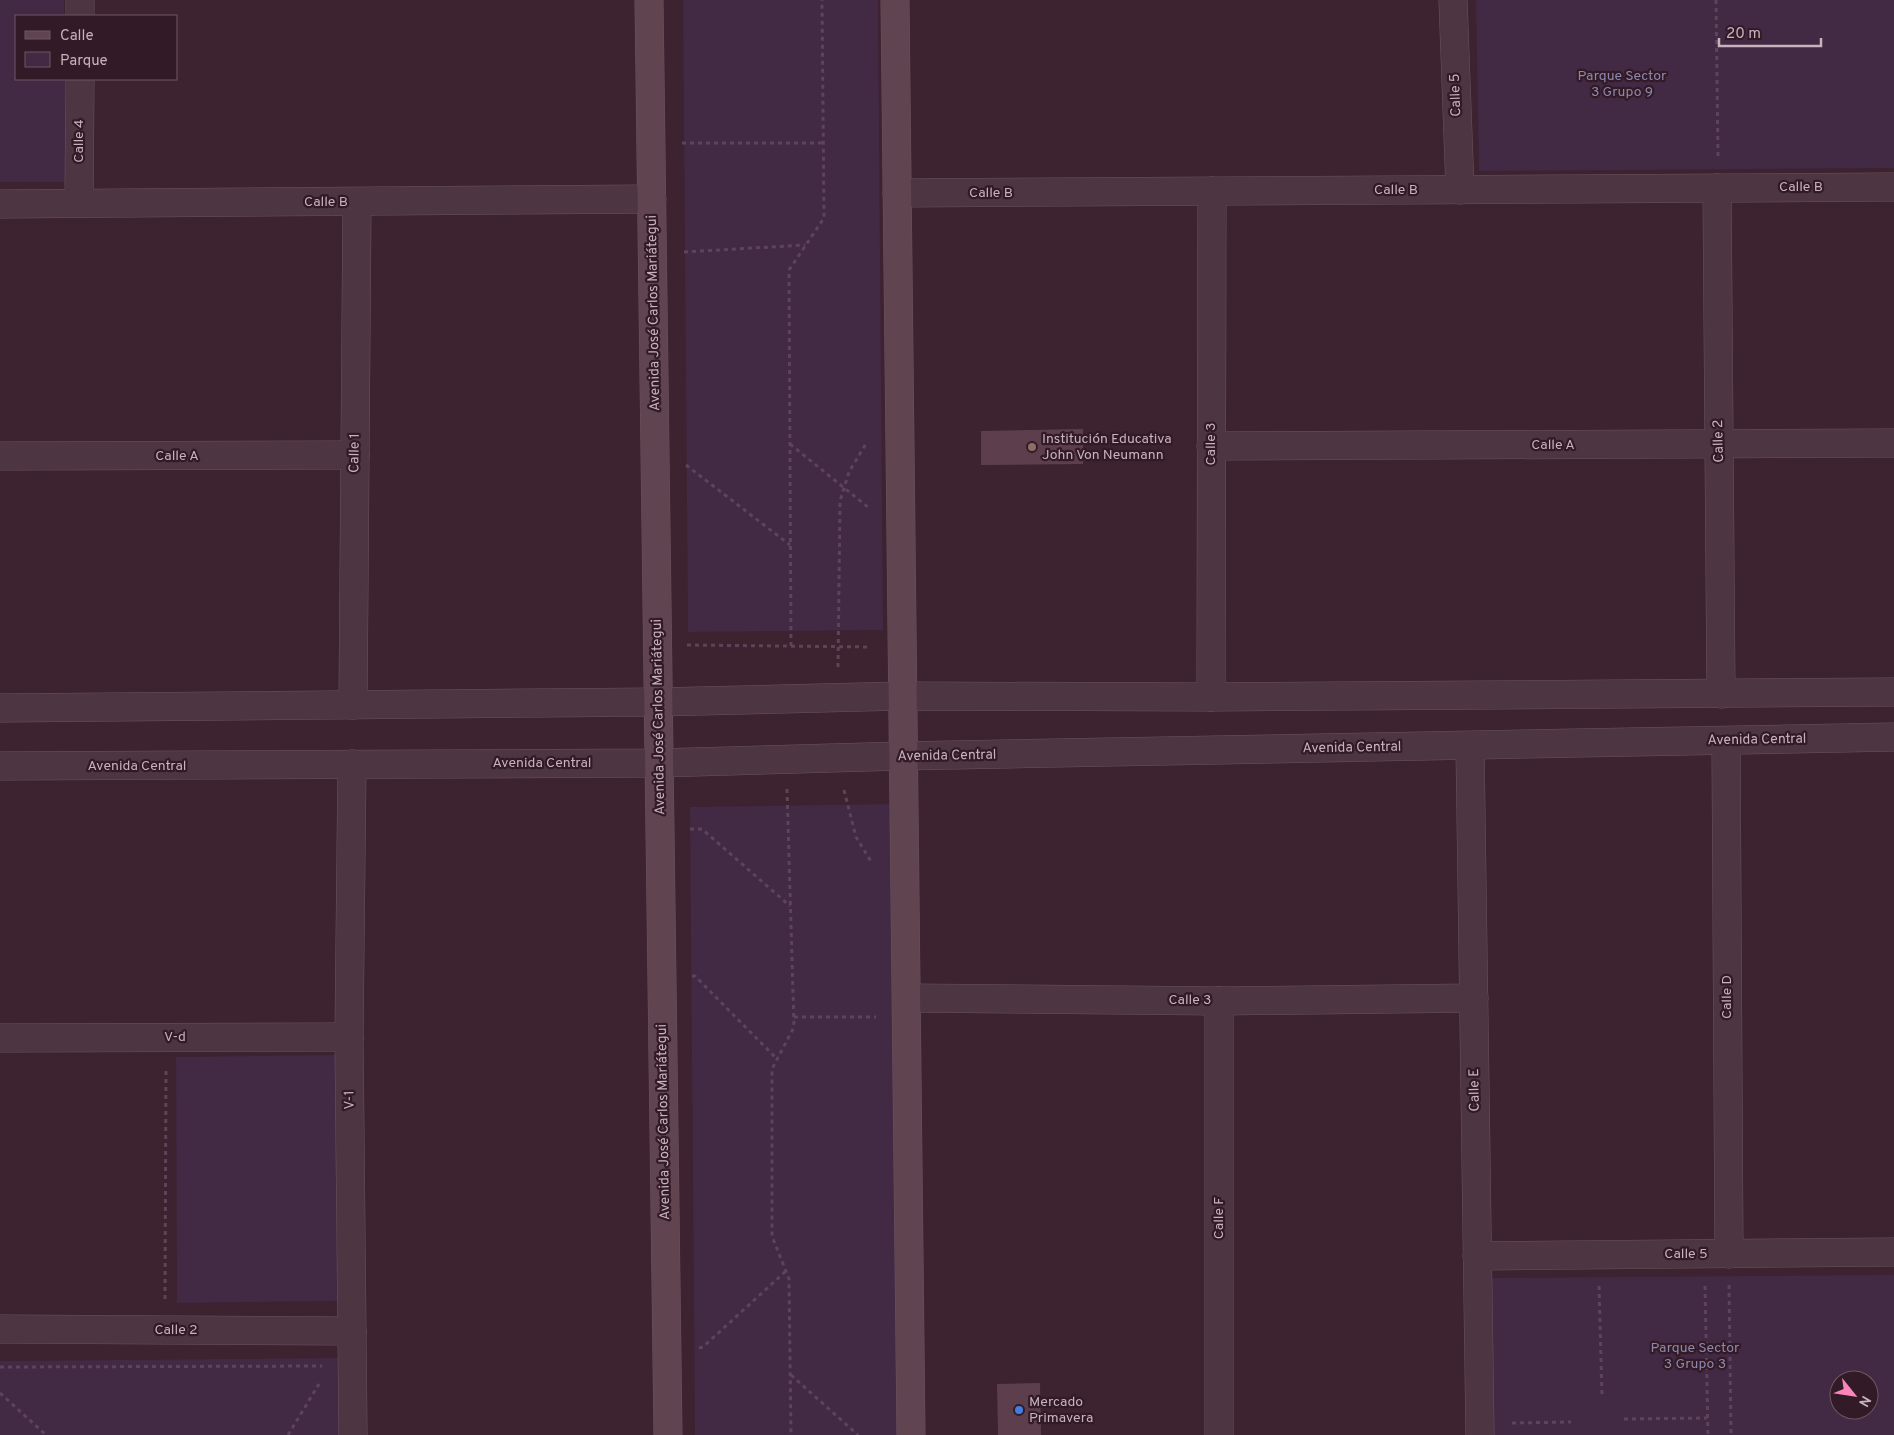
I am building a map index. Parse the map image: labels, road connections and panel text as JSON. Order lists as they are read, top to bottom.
{
  "streets": {
    "main road": ["Avenida José Carlos Mariátegui"],
    "street": [
      "Calle 5",
      "Calle 4",
      "Calle B",
      "Calle 2",
      "Calle 3",
      "Calle A",
      "Calle 1",
      "Avenida Central",
      "Calle D",
      "V-d",
      "Calle E",
      "V-1",
      "Calle F"
    ]
  },
  "crossings": [
    ["Calle 5", "Calle B"],
    ["Calle 5", "Calle D"],
    ["Calle 5", "Calle E"],
    ["Calle 4", "Calle B"],
    ["Calle B", "Avenida José Carlos Mariátegui"],
    ["Calle B", "Calle 2"],
    ["Calle B", "Calle 3"],
    ["Calle B", "Calle 1"],
    ["Avenida José Carlos Mariátegui", "Avenida Central"],
    ["Calle 2", "Calle A"],
    ["Calle 2", "V-1"],
    ["Calle 3", "Calle A"],
    ["Calle 3", "Calle E"],
    ["Calle 3", "Calle F"],
    ["Calle A", "Calle 1"],
    ["Avenida Central", "Calle D"],
    ["Avenida Central", "Calle E"],
    ["Avenida Central", "V-1"],
    ["V-d", "V-1"]
  ],
  "parks": ["Parque Sector 3 Grupo 9", "Parque Sector 3 Grupo 3"],
  "places": ["Institución Educativa John Von Neumann", "Mercado Primavera"],
  "legend": ["Calle", "Parque"],
  "scale_bar": "20 m",
  "north": "bottom right"
}
